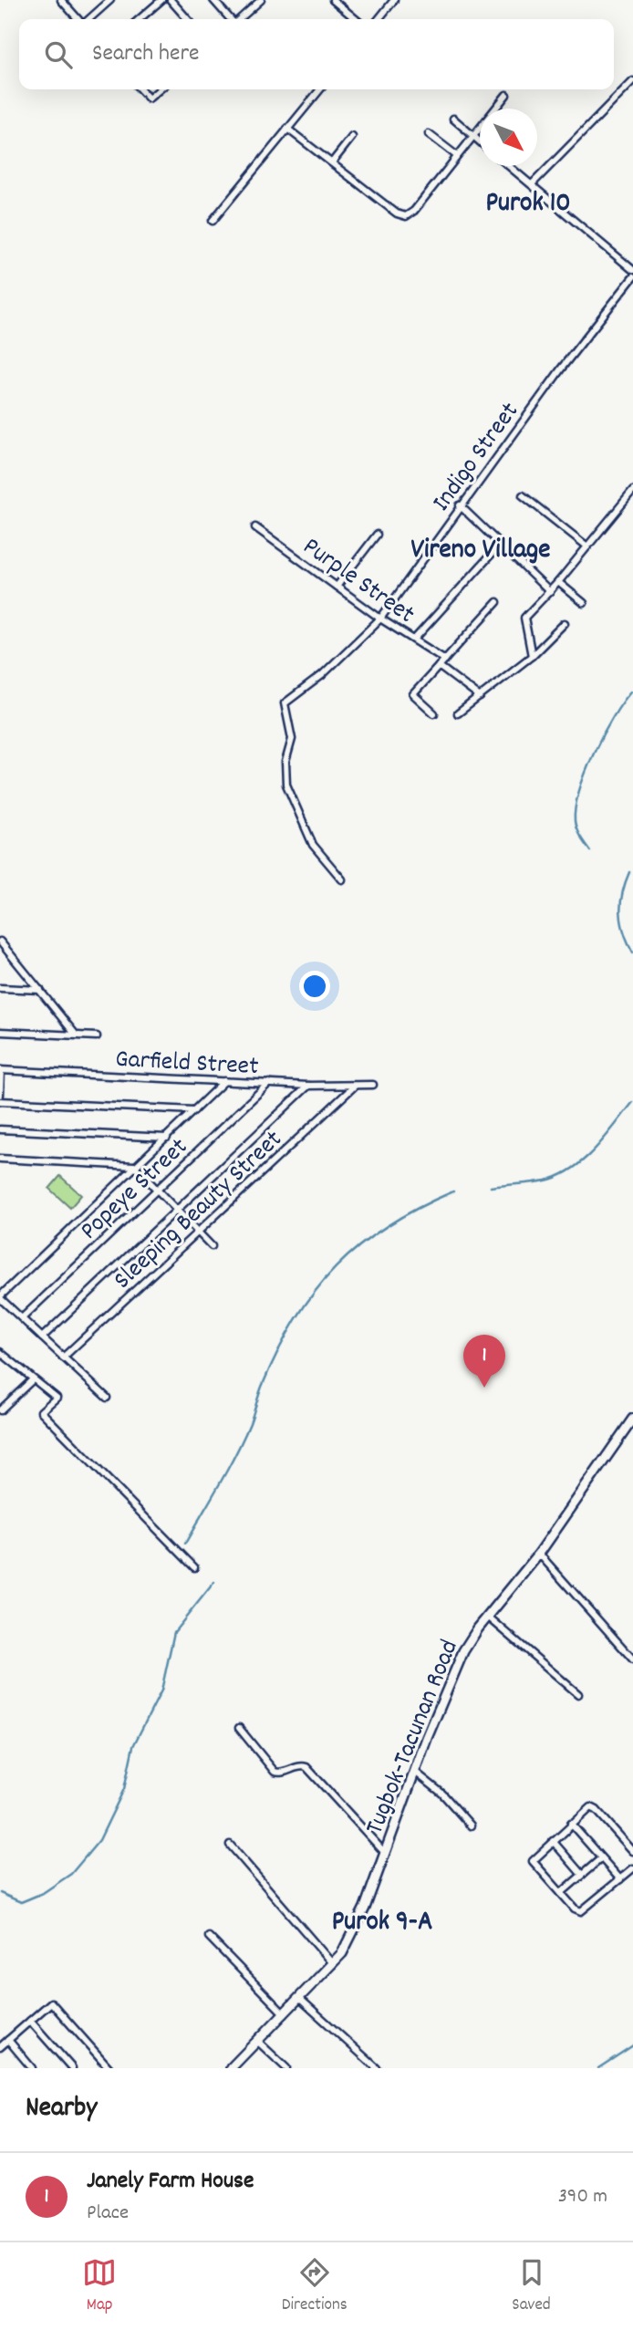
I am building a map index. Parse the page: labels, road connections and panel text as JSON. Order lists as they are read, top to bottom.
{
  "streets": {
    "street": [
      "Indigo Street",
      "Purple Street",
      "Garfield Street",
      "Popeye Street",
      "Sleeping Beauty Street",
      "Tugbok-Tacunan Road"
    ]
  },
  "crossings": [
    ["Indigo Street", "Purple Street"],
    ["Garfield Street", "Popeye Street"],
    ["Garfield Street", "Sleeping Beauty Street"]
  ],
  "districts": ["Purok 10", "Vireno Village", "Purok 9-A"],
  "north": "bottom right",
  "page": {
    "search": "Search here",
    "pins": "1",
    "heading": "Nearby",
    "list": [
      {
        "mark": "1",
        "name": "Janely Farm House",
        "note": "Place",
        "value": "390 m"
      }
    ],
    "nav": ["Map", "Directions", "Saved"]
  }
}
